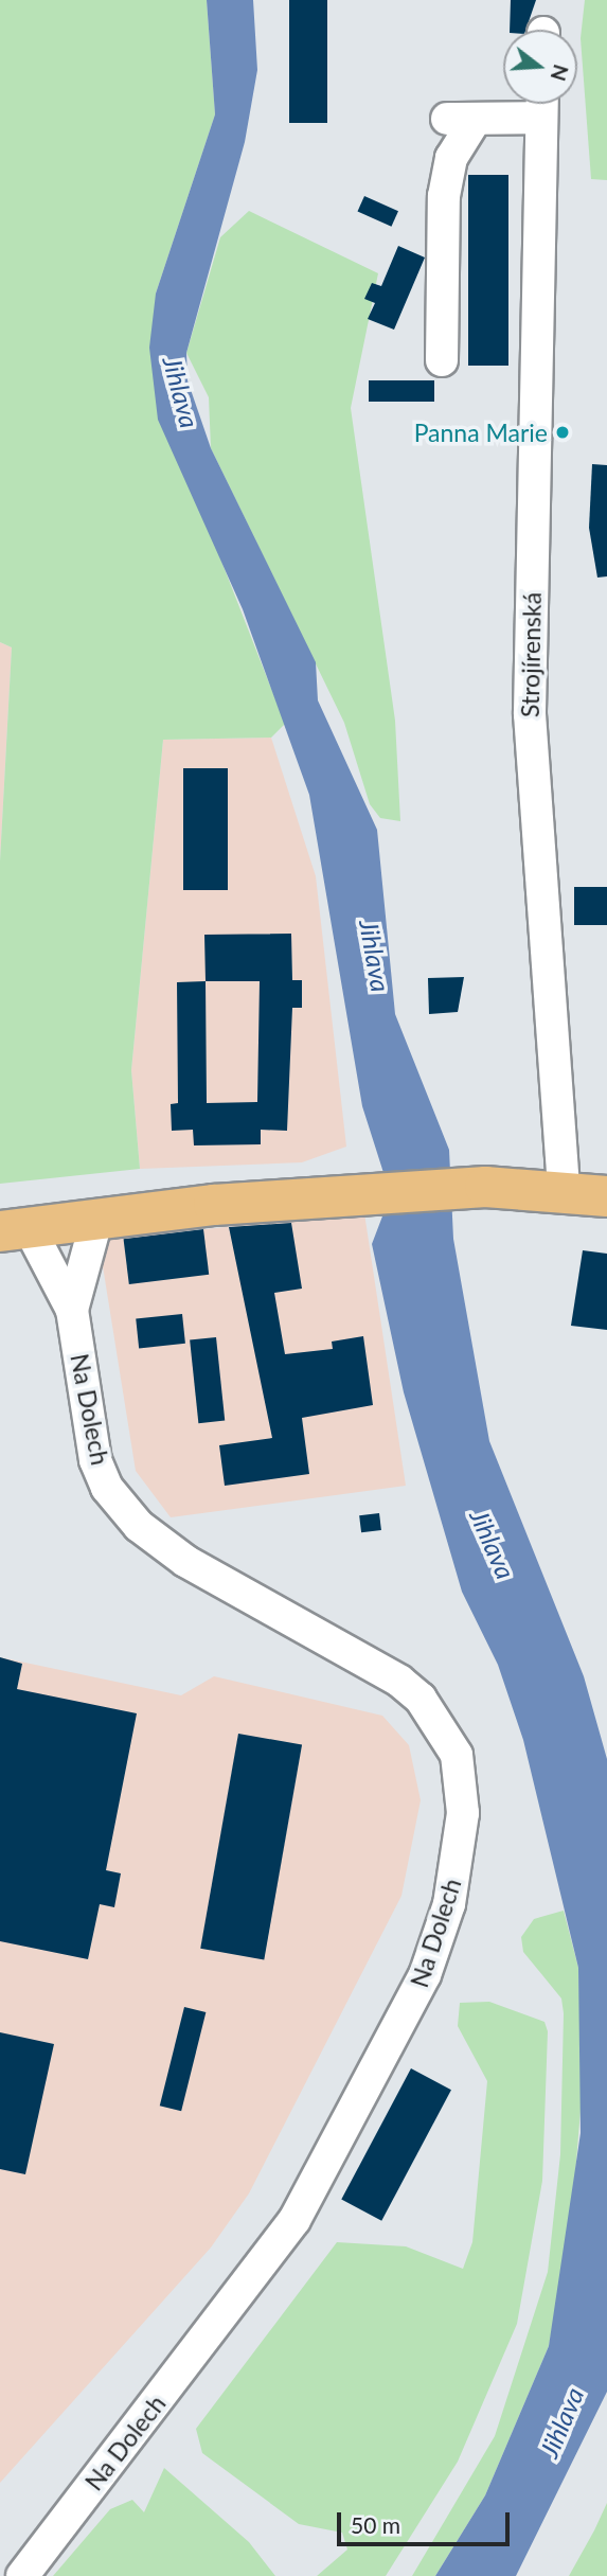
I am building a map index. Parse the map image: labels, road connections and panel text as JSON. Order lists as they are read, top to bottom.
{
  "streets": {
    "main road": ["Na Dolech"],
    "street": ["Strojírenská"]
  },
  "crossings": [
    ["Strojírenská", "Na Dolech"]
  ],
  "water": ["Jihlava"],
  "places": ["Panna Marie"],
  "scale_bar": "50 m",
  "north": "right"
}
